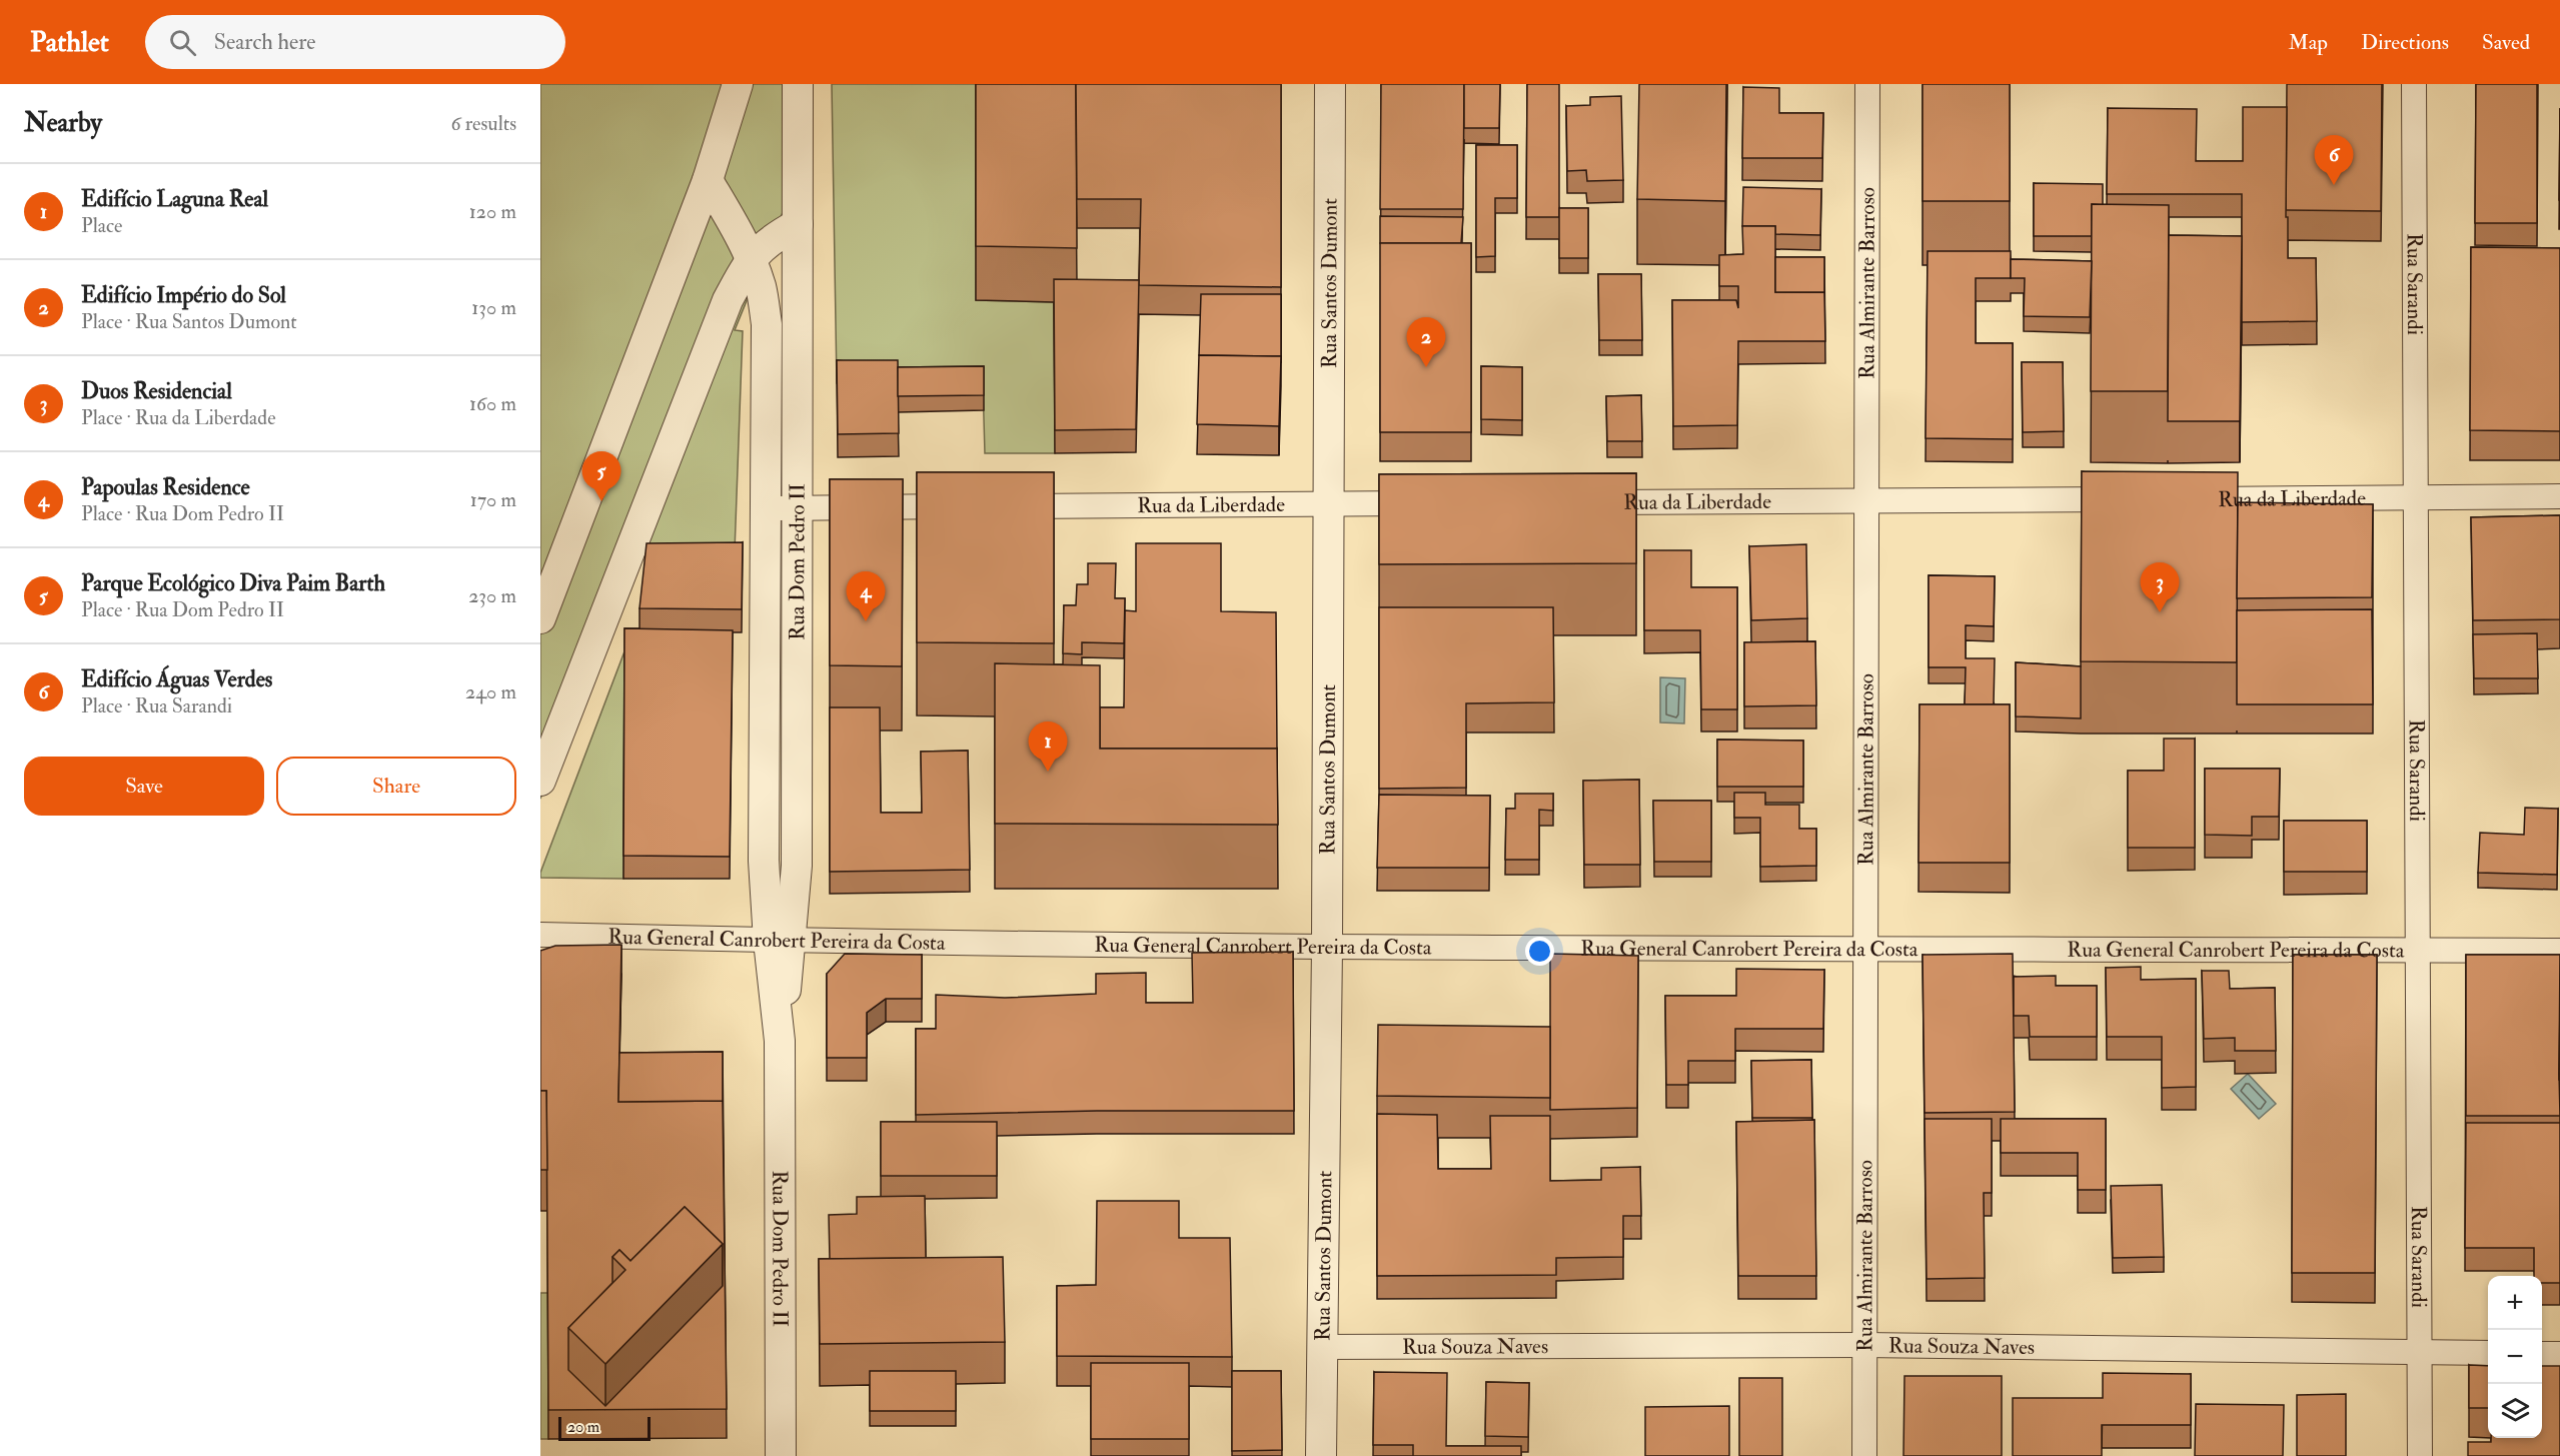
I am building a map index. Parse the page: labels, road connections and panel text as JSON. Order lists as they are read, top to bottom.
{
  "streets": {
    "street": [
      "Rua Santos Dumont",
      "Rua Almirante Barroso",
      "Rua Sarandi",
      "Rua da Liberdade",
      "Rua Dom Pedro II",
      "Rua General Canrobert Pereira da Costa",
      "Rua Souza Naves"
    ]
  },
  "crossings": [
    ["Rua Santos Dumont", "Rua da Liberdade"],
    ["Rua Santos Dumont", "Rua General Canrobert Pereira da Costa"],
    ["Rua Santos Dumont", "Rua Souza Naves"],
    ["Rua Almirante Barroso", "Rua da Liberdade"],
    ["Rua Almirante Barroso", "Rua General Canrobert Pereira da Costa"],
    ["Rua Almirante Barroso", "Rua Souza Naves"],
    ["Rua Sarandi", "Rua da Liberdade"],
    ["Rua Sarandi", "Rua General Canrobert Pereira da Costa"],
    ["Rua Sarandi", "Rua Souza Naves"],
    ["Rua da Liberdade", "Rua Dom Pedro II"],
    ["Rua Dom Pedro II", "Rua General Canrobert Pereira da Costa"]
  ],
  "scale_bar": "20 m",
  "page": {
    "header": "Pathlet",
    "search": "Search here",
    "nav": ["Map", "Directions", "Saved"],
    "heading": ["Nearby", "6 results"],
    "pins": [
      "6",
      "2",
      "5",
      "3",
      "4",
      "1"
    ],
    "list": [
      {
        "mark": "1",
        "name": "Edifício Laguna Real",
        "note": "Place",
        "value": "120 m"
      },
      {
        "mark": "2",
        "name": "Edifício Império do Sol",
        "note": "Place · Rua Santos Dumont",
        "value": "130 m"
      },
      {
        "mark": "3",
        "name": "Duos Residencial",
        "note": "Place · Rua da Liberdade",
        "value": "160 m"
      },
      {
        "mark": "4",
        "name": "Papoulas Residence",
        "note": "Place · Rua Dom Pedro II",
        "value": "170 m"
      },
      {
        "mark": "5",
        "name": "Parque Ecológico Diva Paim Barth",
        "note": "Place · Rua Dom Pedro II",
        "value": "230 m"
      },
      {
        "mark": "6",
        "name": "Edifício Águas Verdes",
        "note": "Place · Rua Sarandi",
        "value": "240 m"
      }
    ],
    "buttons": ["Save", "Share"],
    "map_buttons": ["+", "−"],
    "scale": "20 m"
  }
}
